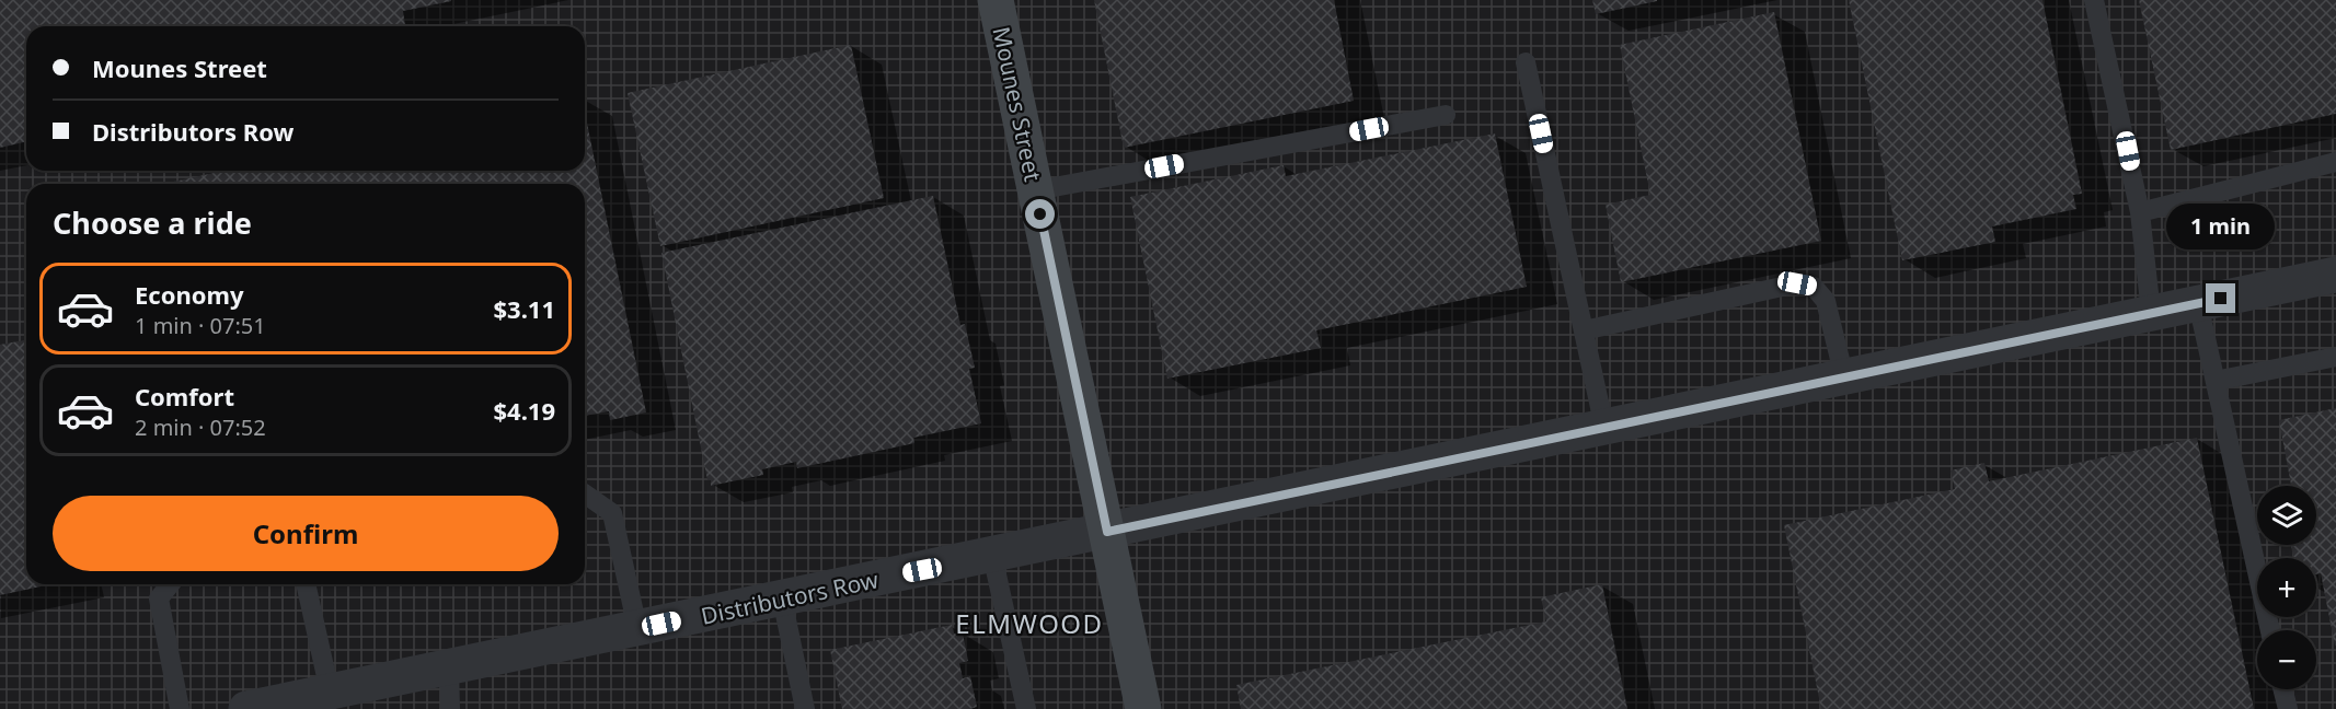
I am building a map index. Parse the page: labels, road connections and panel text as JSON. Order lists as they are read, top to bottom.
{
  "streets": {
    "main road": ["Mounes Street"],
    "street": ["Distributors Row"]
  },
  "crossings": [
    ["Mounes Street", "Distributors Row"]
  ],
  "districts": ["ELMWOOD"],
  "page": {
    "banner": ["Mounes Street", "Distributors Row"],
    "heading": "Choose a ride",
    "bubble": "1 min",
    "list": [
      {
        "name": "Economy",
        "note": "1 min · 07:51",
        "value": "$3.11"
      },
      {
        "name": "Comfort",
        "note": "2 min · 07:52",
        "value": "$4.19"
      }
    ],
    "buttons": "Confirm",
    "map_buttons": ["+", "−"]
  }
}
